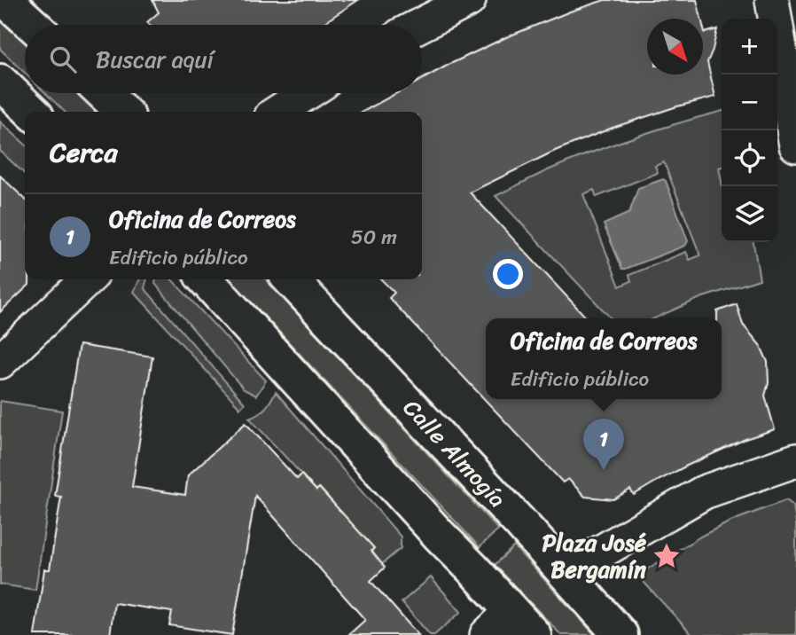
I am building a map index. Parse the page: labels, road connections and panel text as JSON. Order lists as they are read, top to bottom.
{
  "streets": {
    "main road": ["Calle Almogía"]
  },
  "places": {
    "place": ["Plaza José Bergamín"]
  },
  "north": "bottom right",
  "page": {
    "map_buttons": ["+", "−"],
    "search": "Buscar aquí",
    "heading": "Cerca",
    "list": [
      {
        "mark": "1",
        "name": "Oficina de Correos",
        "note": "Edificio público",
        "value": "50 m"
      }
    ],
    "popup": ["Oficina de Correos", "Edificio público"],
    "pins": "1"
  }
}
